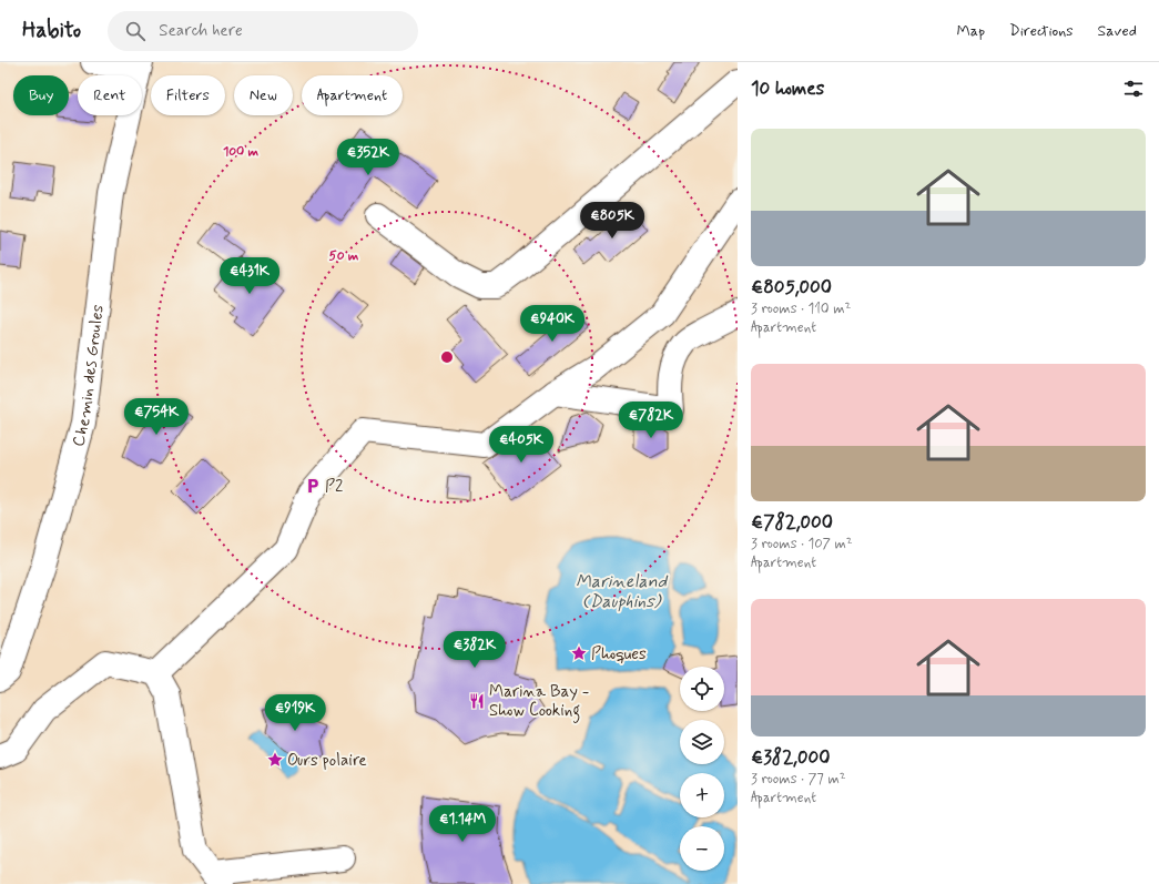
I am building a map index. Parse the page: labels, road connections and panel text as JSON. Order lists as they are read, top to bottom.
{
  "streets": {
    "street": ["Chemin des Groules"]
  },
  "water": ["Marineland (Dauphins)"],
  "places": {
    "parking": ["P2"],
    "place": ["Phoques", "Ours polaire"],
    "restaurant": ["Marina Bay - Show Cooking"]
  },
  "page": {
    "header": "Habito",
    "search": "Search here",
    "nav": ["Map", "Directions", "Saved"],
    "heading": "10 homes",
    "chip": [
      "Buy",
      "Rent",
      "Filters",
      "New",
      "Apartment"
    ],
    "list": [
      {
        "name": "€805,000",
        "note": "3 rooms · 110 m² · Apartment"
      },
      {
        "name": "€782,000",
        "note": "3 rooms · 107 m² · Apartment"
      },
      {
        "name": "€382,000",
        "note": "3 rooms · 77 m² · Apartment"
      }
    ],
    "price": [
      "€352K",
      "€805K",
      "€431K",
      "€940K",
      "€754K",
      "€782K",
      "€405K",
      "€382K",
      "€919K",
      "€1.14M"
    ],
    "map_buttons": ["+", "−"]
  },
  "rings": ["100 m", "50 m"]
}
